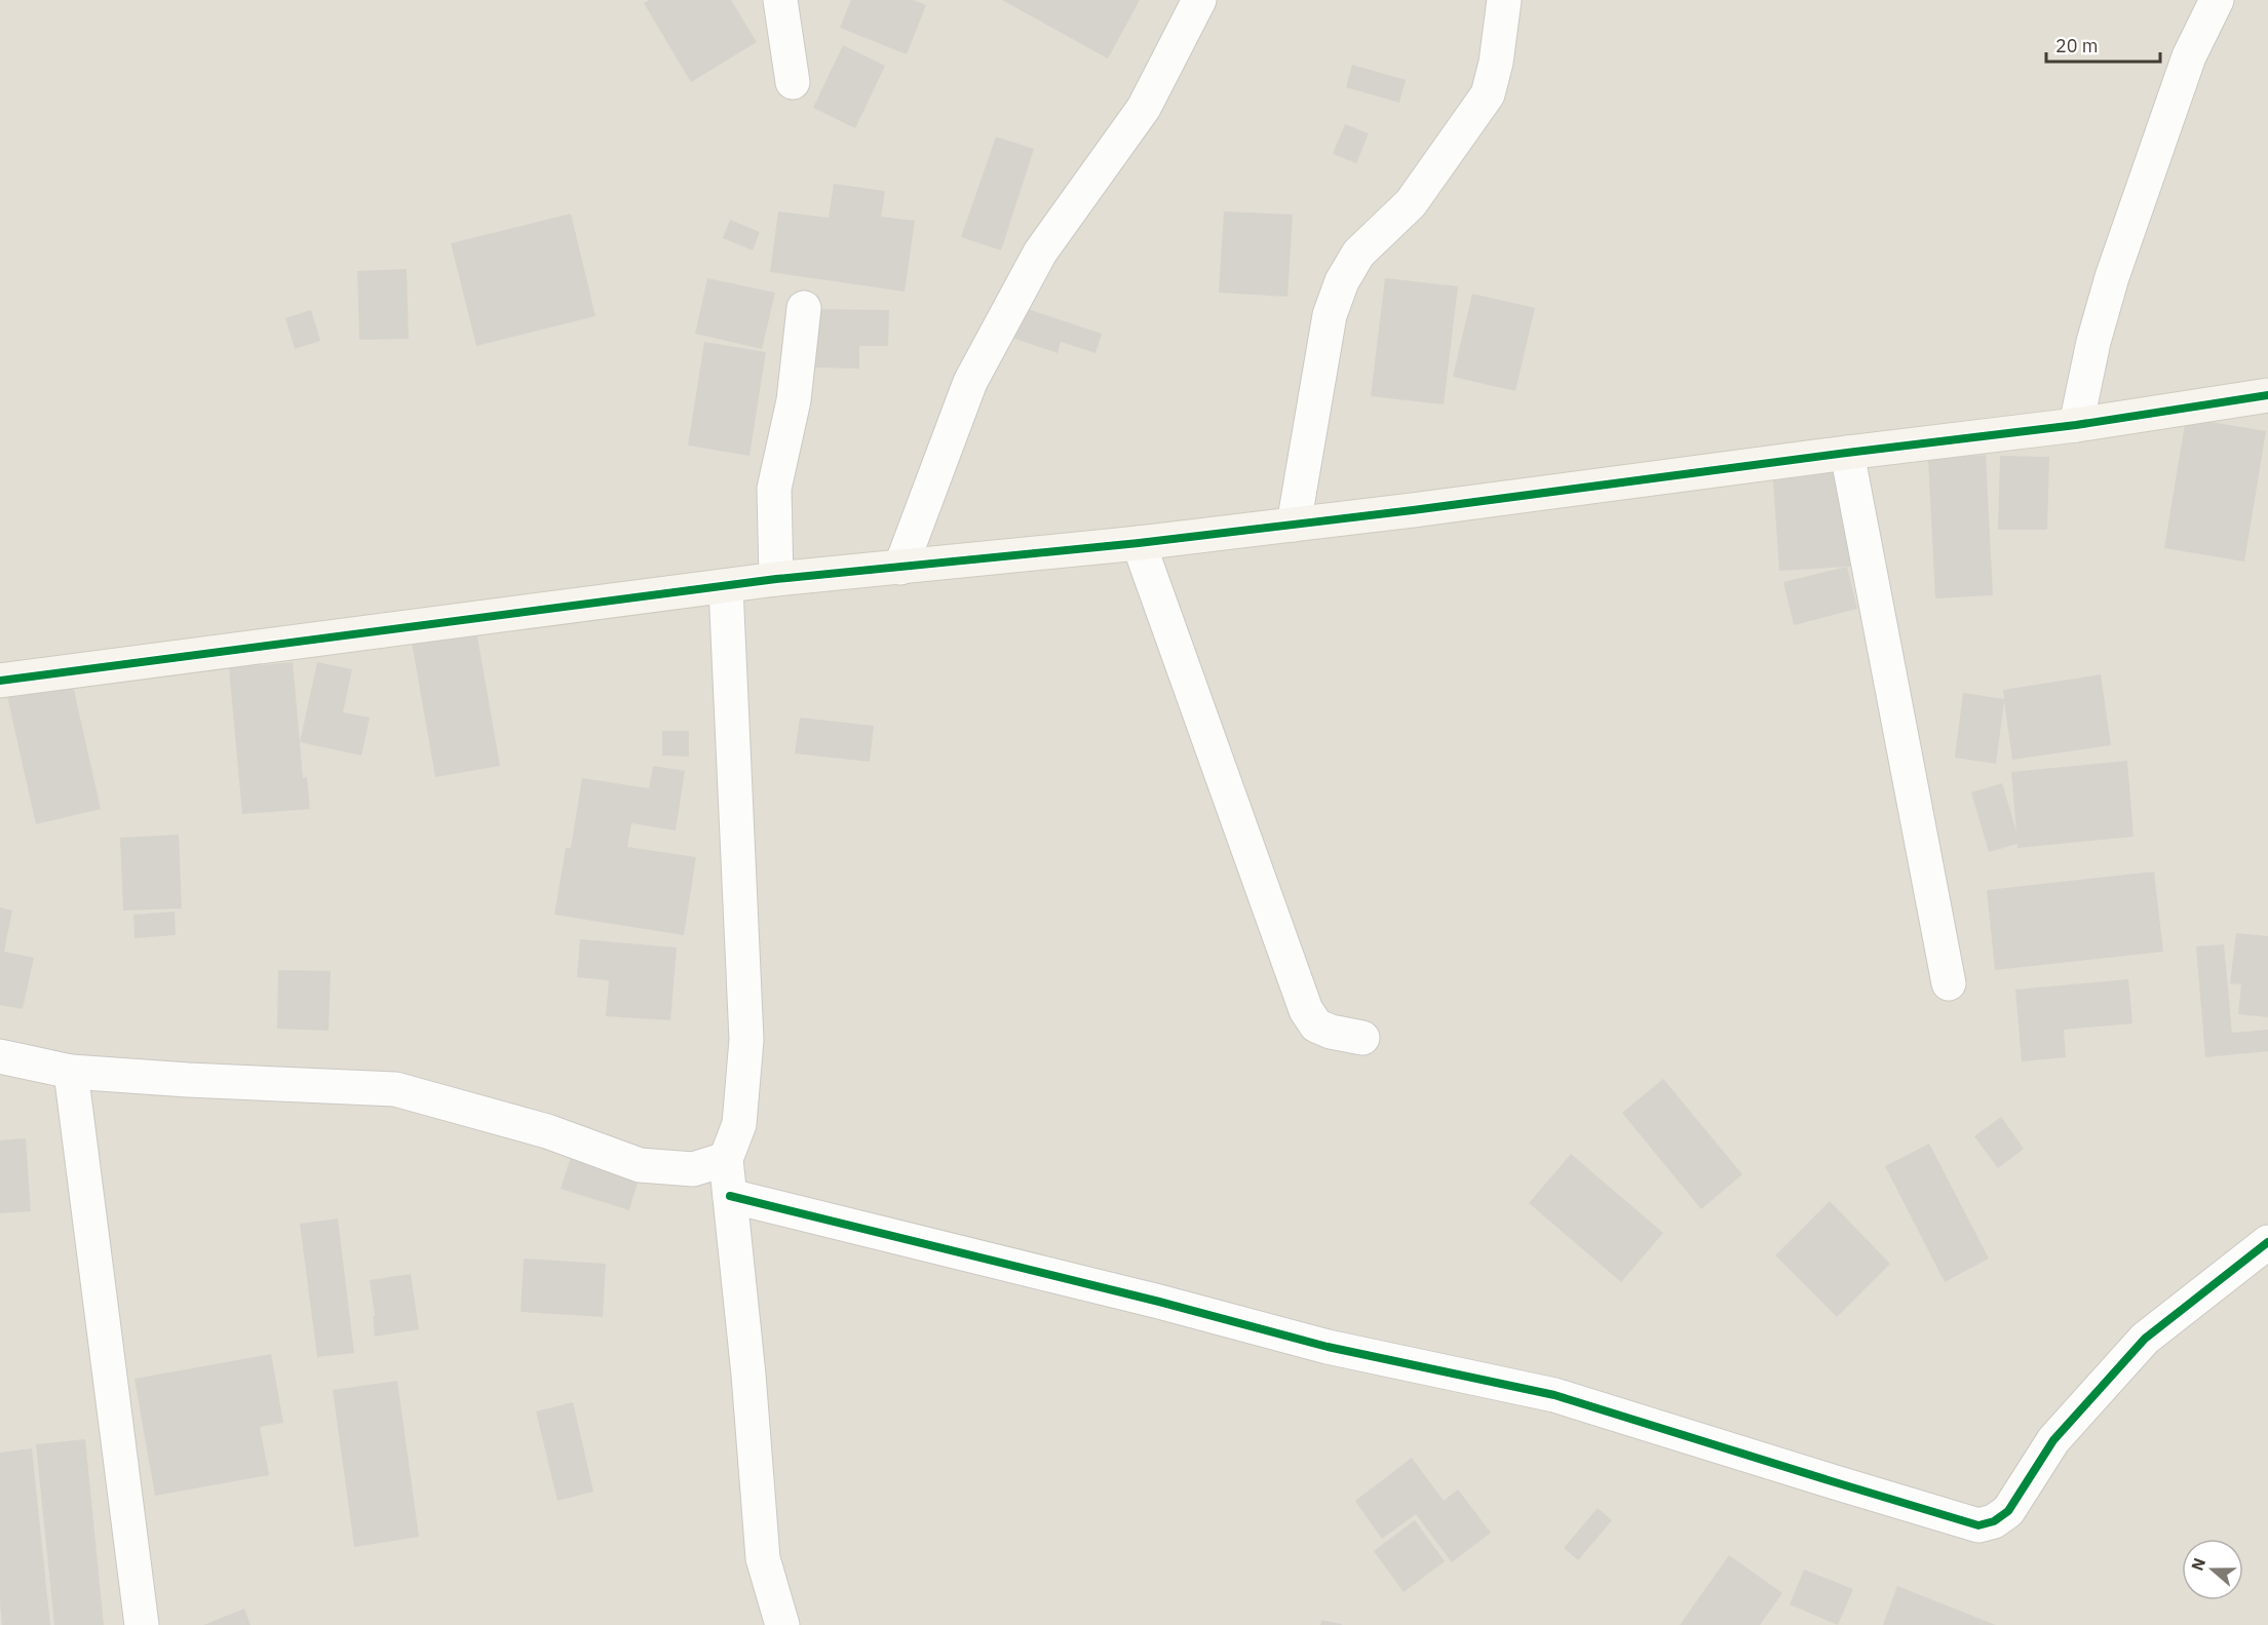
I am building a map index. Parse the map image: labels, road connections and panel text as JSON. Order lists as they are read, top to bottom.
{
  "scale_bar": "20 m",
  "north": "left"
}
